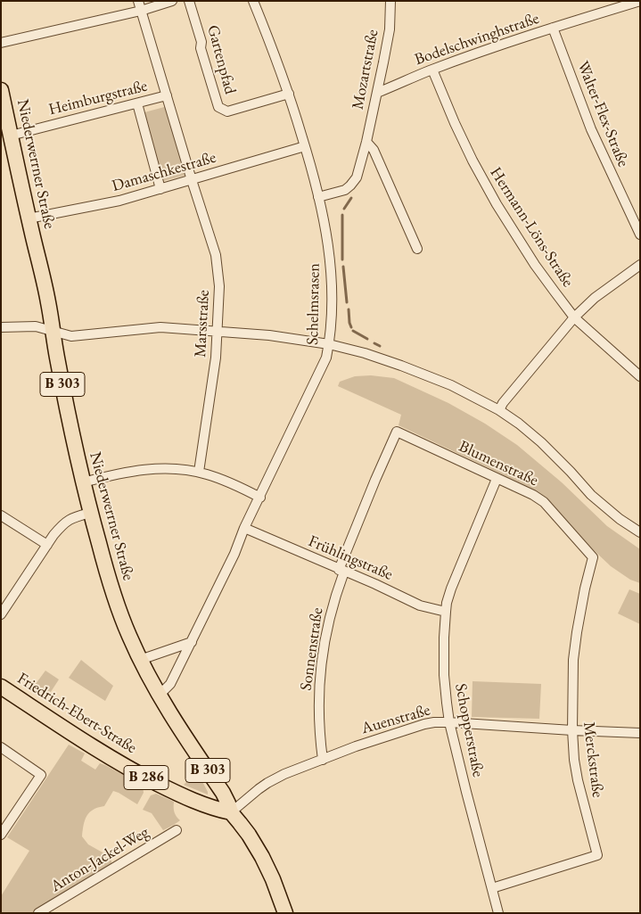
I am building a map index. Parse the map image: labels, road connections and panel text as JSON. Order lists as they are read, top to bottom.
{
  "streets": {
    "main road": [
      "Niederwerrner Straße",
      "B 303",
      "Friedrich-Ebert-Straße",
      "B 286"
    ],
    "street": [
      "Bodelschwinghstraße",
      "Gartenpfad",
      "Mozartstraße",
      "Heimburgstraße",
      "Walter-Flex-Straße",
      "Damaschkestraße",
      "Hermann-Löns-Straße",
      "Schelmsrasen",
      "Marsstraße",
      "Blumenstraße",
      "Frühlingstraße",
      "Sonnenstraße",
      "Auenstraße",
      "Schopperstraße",
      "Merckstraße",
      "Anton-Jackel-Weg"
    ]
  },
  "crossings": [
    ["Bodelschwinghstraße", "Mozartstraße"],
    ["Bodelschwinghstraße", "Walter-Flex-Straße"],
    ["Bodelschwinghstraße", "Hermann-Löns-Straße"],
    ["Gartenpfad", "Schelmsrasen"],
    ["Mozartstraße", "Schelmsrasen"],
    ["Heimburgstraße", "Niederwerrner Straße"],
    ["Heimburgstraße", "Marsstraße"],
    ["Niederwerrner Straße", "Damaschkestraße"],
    ["Niederwerrner Straße", "Schelmsrasen"],
    ["Niederwerrner Straße", "Friedrich-Ebert-Straße"],
    ["Niederwerrner Straße", "Auenstraße"],
    ["Damaschkestraße", "Schelmsrasen"],
    ["Damaschkestraße", "Marsstraße"],
    ["Schelmsrasen", "Frühlingstraße"],
    ["Blumenstraße", "Sonnenstraße"],
    ["Blumenstraße", "Schopperstraße"],
    ["Blumenstraße", "Merckstraße"],
    ["Frühlingstraße", "Sonnenstraße"],
    ["Frühlingstraße", "Schopperstraße"],
    ["Sonnenstraße", "Auenstraße"],
    ["Friedrich-Ebert-Straße", "Auenstraße"],
    ["Auenstraße", "Schopperstraße"],
    ["Auenstraße", "Merckstraße"],
    ["Schopperstraße", "Merckstraße"]
  ]
}
